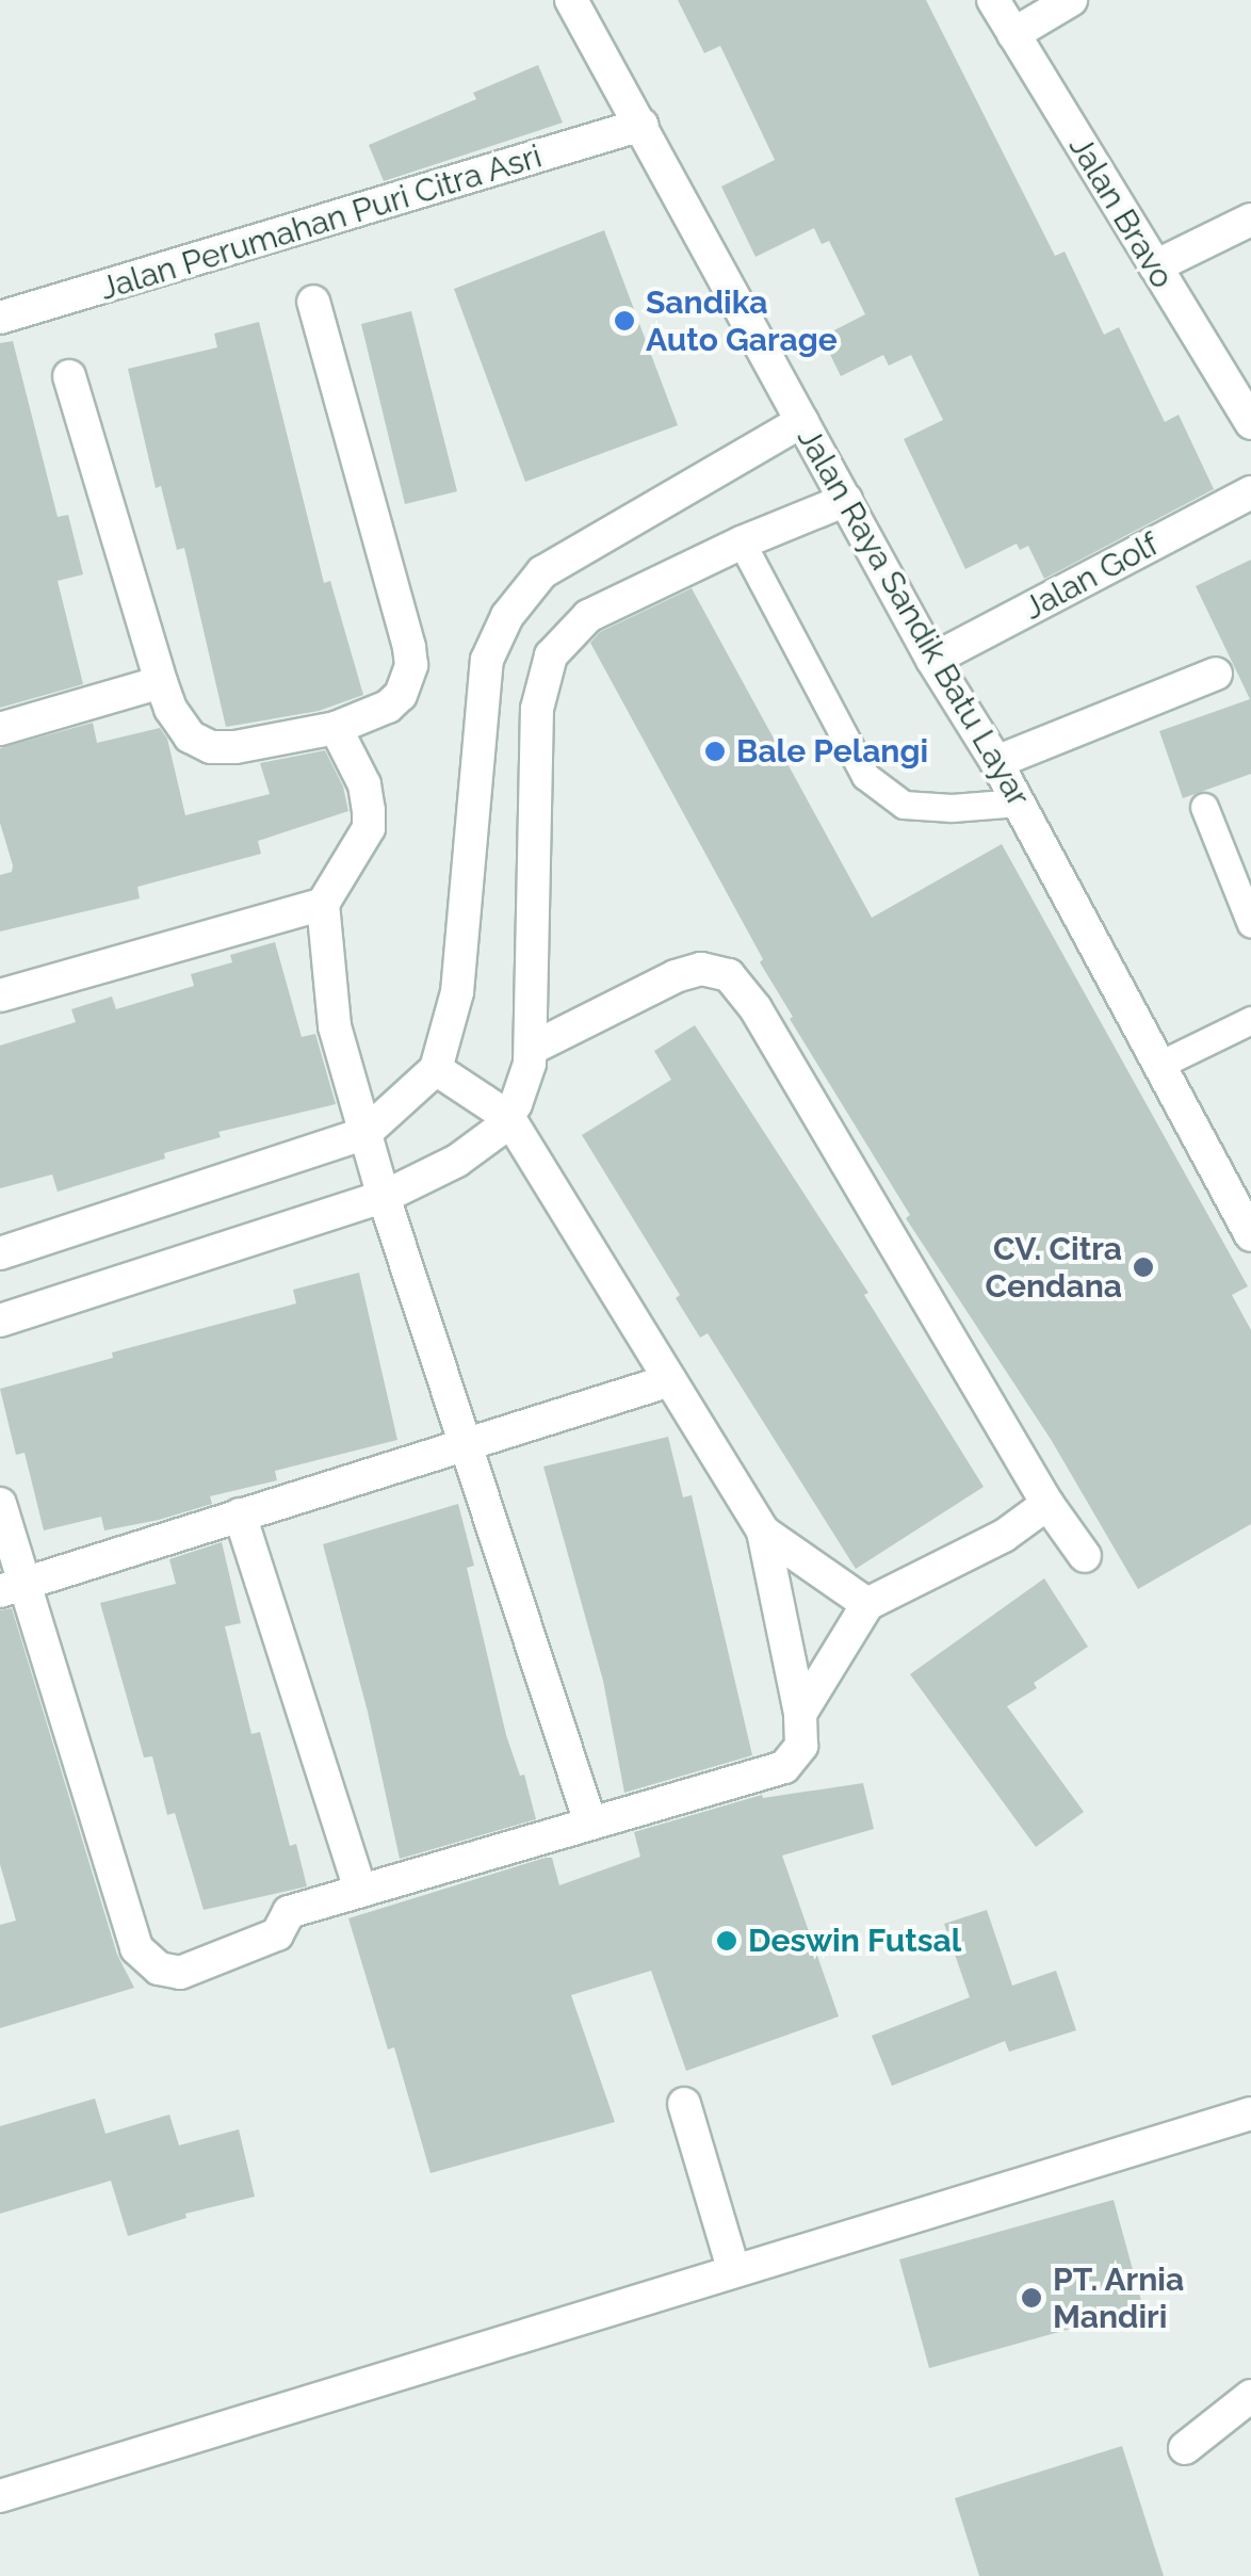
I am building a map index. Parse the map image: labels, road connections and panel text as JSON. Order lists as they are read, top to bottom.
{
  "streets": {
    "street": [
      "Jalan Bravo",
      "Jalan Perumahan Puri Citra Asri",
      "Jalan Golf",
      "Jalan Raya Sandik Batu Layar"
    ]
  },
  "crossings": [
    ["Jalan Perumahan Puri Citra Asri", "Jalan Raya Sandik Batu Layar"],
    ["Jalan Golf", "Jalan Raya Sandik Batu Layar"]
  ],
  "places": [
    "Sandika Auto Garage",
    "Bale Pelangi",
    "CV. Citra Cendana",
    "Deswin Futsal",
    "PT. Arnia Mandiri"
  ]
}
